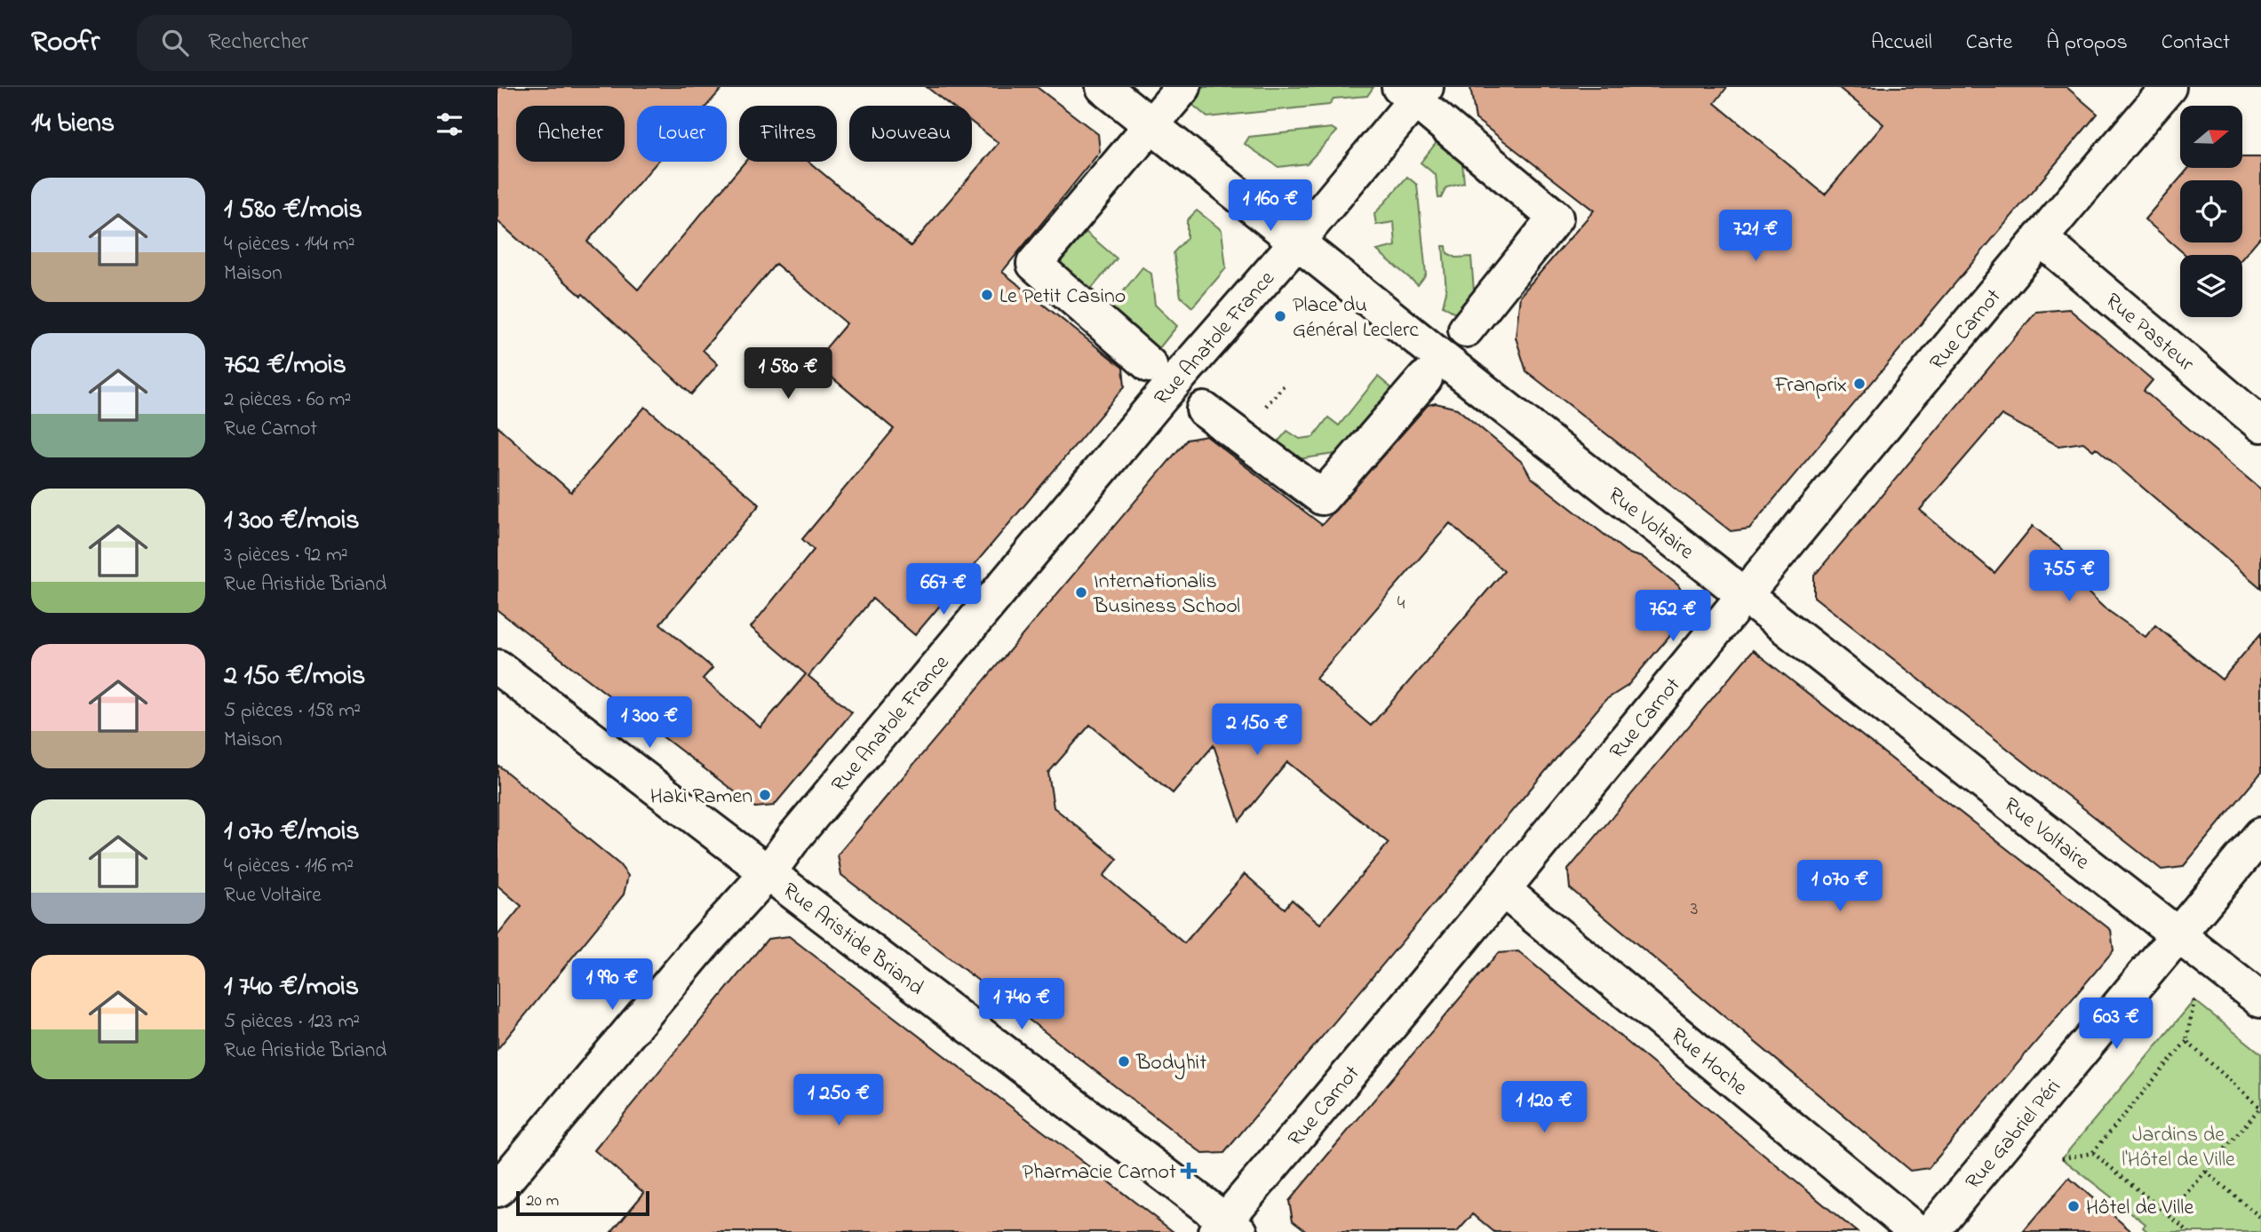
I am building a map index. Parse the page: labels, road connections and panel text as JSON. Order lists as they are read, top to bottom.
{
  "streets": {
    "street": [
      "Rue Carnot",
      "Rue Pasteur",
      "Rue Anatole France",
      "Rue Voltaire",
      "Rue Aristide Briand",
      "Rue Hoche",
      "Rue Gabriel Péri"
    ]
  },
  "crossings": [
    ["Rue Carnot", "Rue Pasteur"],
    ["Rue Carnot", "Rue Voltaire"],
    ["Rue Carnot", "Rue Aristide Briand"],
    ["Rue Carnot", "Rue Hoche"],
    ["Rue Anatole France", "Rue Voltaire"],
    ["Rue Anatole France", "Rue Aristide Briand"],
    ["Rue Voltaire", "Rue Gabriel Péri"]
  ],
  "parks": ["Jardins de l'Hôtel de Ville"],
  "places": {
    "other": [
      "Le Petit Casino",
      "Place du Général Leclerc",
      "Franprix",
      "Internationalis Business School",
      "Haki Ramen",
      "Bodyhit",
      "Hôtel de Ville"
    ],
    "health": ["Pharmacie Carnot"]
  },
  "house_numbers": ["4", "3"],
  "scale_bar": "20 m",
  "north": "right",
  "page": {
    "header": "Roofr",
    "search": "Rechercher",
    "nav": [
      "Accueil",
      "Carte",
      "À propos",
      "Contact"
    ],
    "heading": "14 biens",
    "chip": [
      "Acheter",
      "Louer",
      "Filtres",
      "Nouveau"
    ],
    "list": [
      {
        "name": "1 580 €/mois",
        "note": "4 pièces · 144 m² · Maison"
      },
      {
        "name": "762 €/mois",
        "note": "2 pièces · 60 m² · Rue Carnot"
      },
      {
        "name": "1 300 €/mois",
        "note": "3 pièces · 92 m² · Rue Aristide Briand"
      },
      {
        "name": "2 150 €/mois",
        "note": "5 pièces · 158 m² · Maison"
      },
      {
        "name": "1 070 €/mois",
        "note": "4 pièces · 116 m² · Rue Voltaire"
      },
      {
        "name": "1 740 €/mois",
        "note": "5 pièces · 123 m² · Rue Aristide Briand"
      }
    ],
    "price": [
      "1 160 €",
      "721 €",
      "1 580 €",
      "755 €",
      "667 €",
      "762 €",
      "1 300 €",
      "2 150 €",
      "1 070 €",
      "1 990 €",
      "1 740 €",
      "603 €",
      "1 250 €",
      "1 120 €"
    ],
    "scale": "20 m"
  }
}
